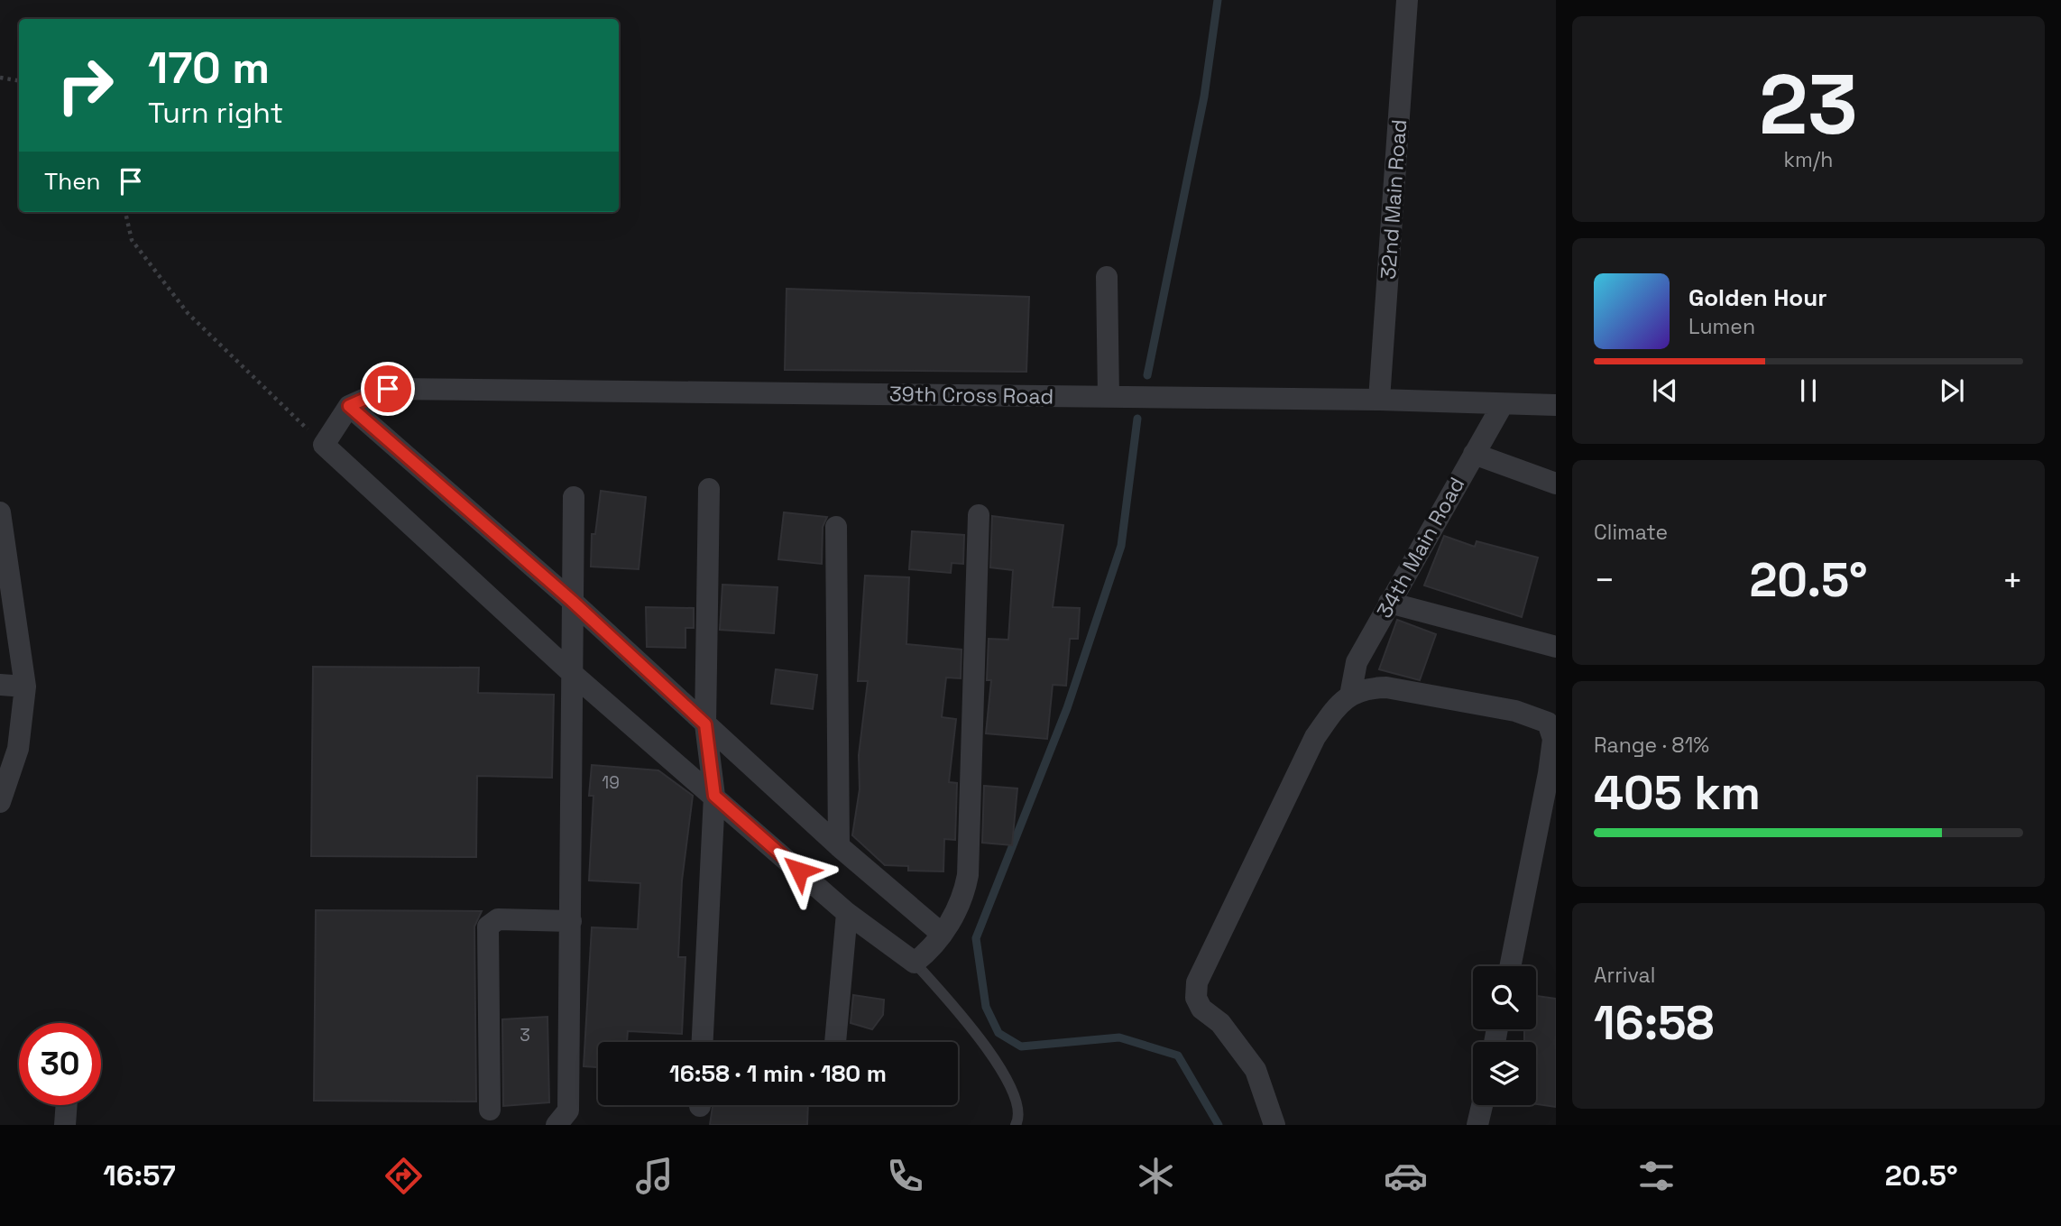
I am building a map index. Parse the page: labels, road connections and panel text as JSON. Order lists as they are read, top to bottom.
{
  "streets": {
    "street": ["32nd Main Road", "39th Cross Road", "34th Main Road"]
  },
  "crossings": [
    ["32nd Main Road", "39th Cross Road"],
    ["39th Cross Road", "34th Main Road"]
  ],
  "house_numbers": ["19", "3"],
  "page": {
    "tile": [
      ["23", "km/h"],
      "Climate",
      ["Range · 81%", "405 km"],
      ["Arrival", "16:58"]
    ],
    "turn": ["170 m", "Turn right"],
    "then": "Then",
    "song": ["Golden Hour", "Lumen"],
    "heat": ["−", "20.5°", "+"],
    "limit": "30",
    "trip": "16:58 · 1 min · 180 m",
    "tabs": ["16:57", "20.5°"]
  }
}
